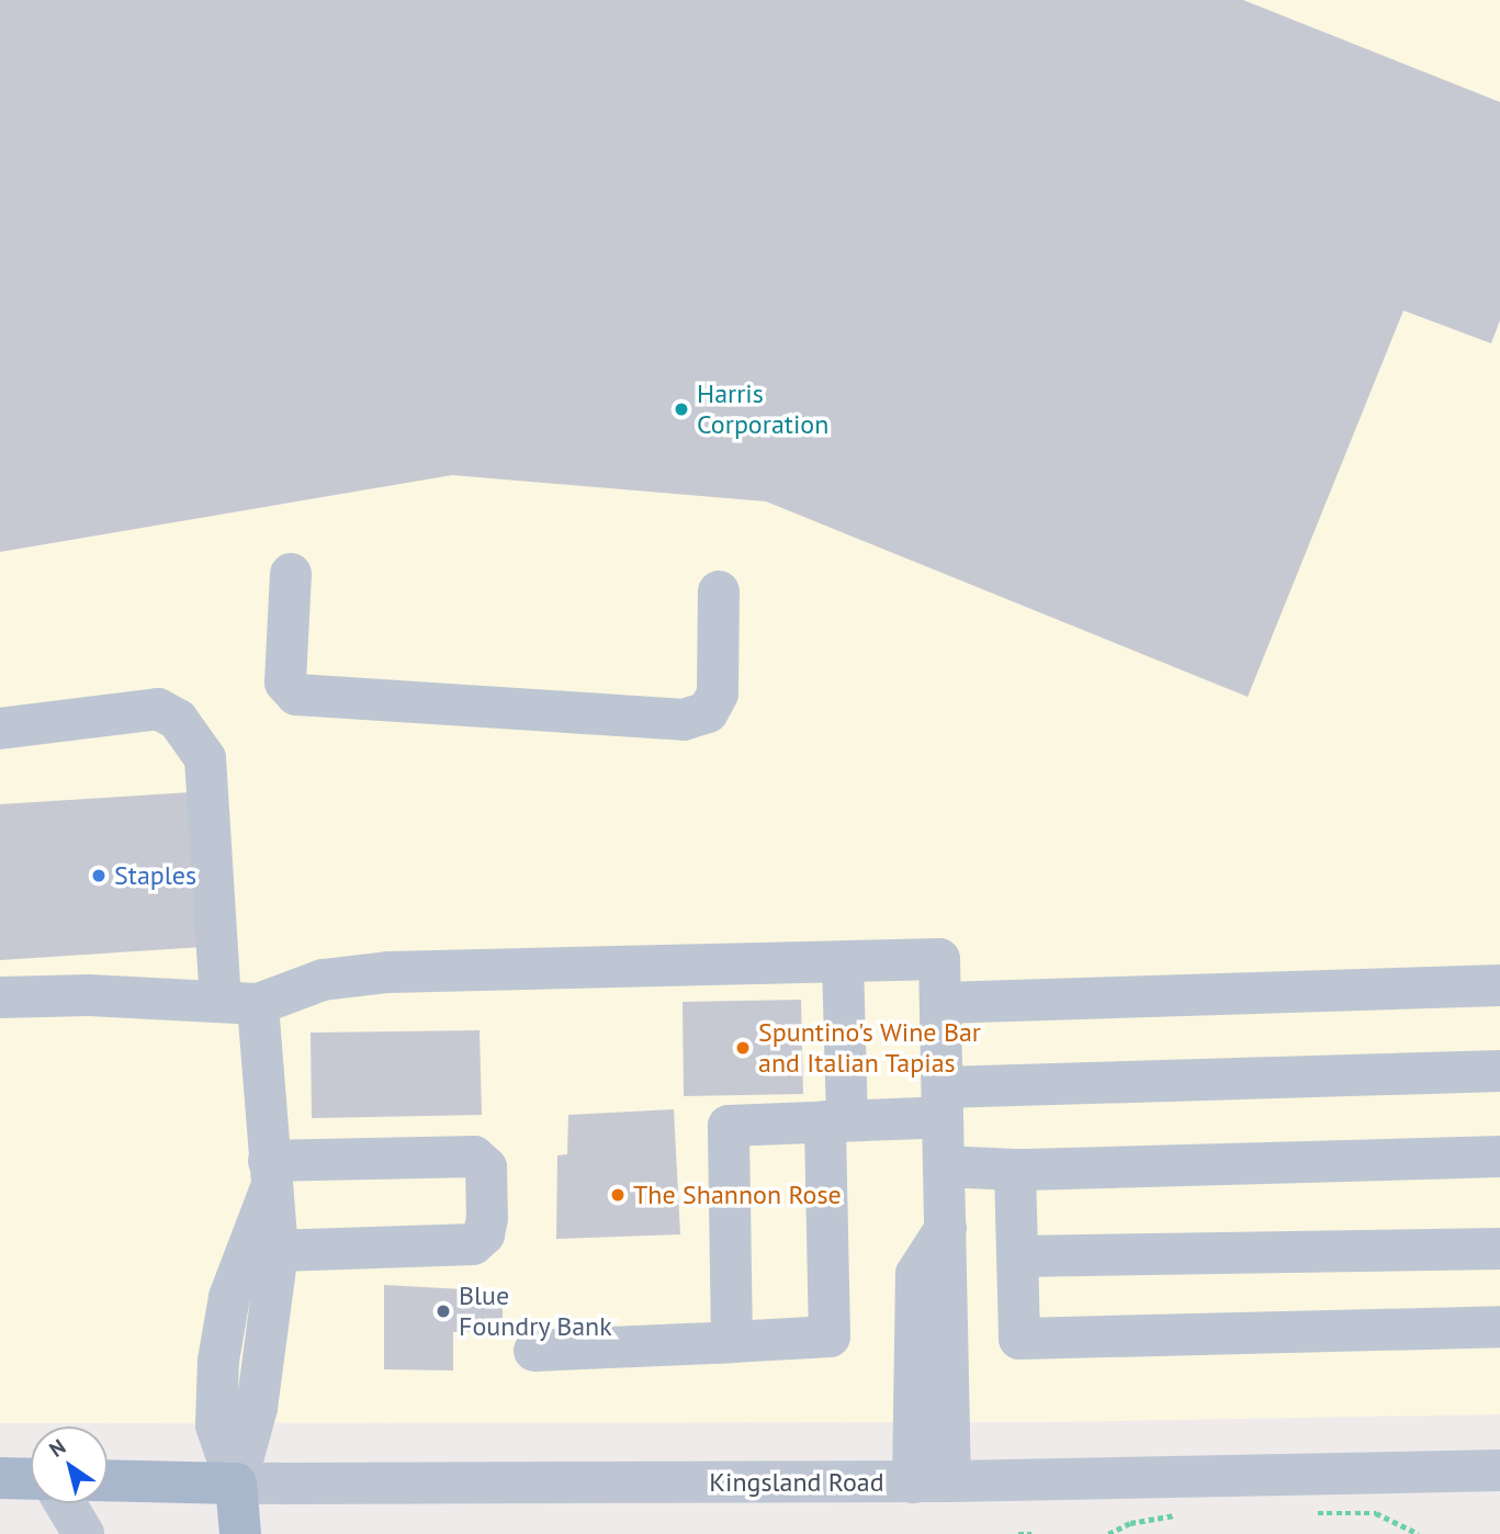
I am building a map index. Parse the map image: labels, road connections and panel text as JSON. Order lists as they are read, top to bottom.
{
  "streets": {
    "main road": ["Kingsland Road"]
  },
  "places": [
    "Harris Corporation",
    "Staples",
    "Spuntino's Wine Bar and Italian Tapias",
    "The Shannon Rose",
    "Blue Foundry Bank"
  ],
  "north": "top left"
}
